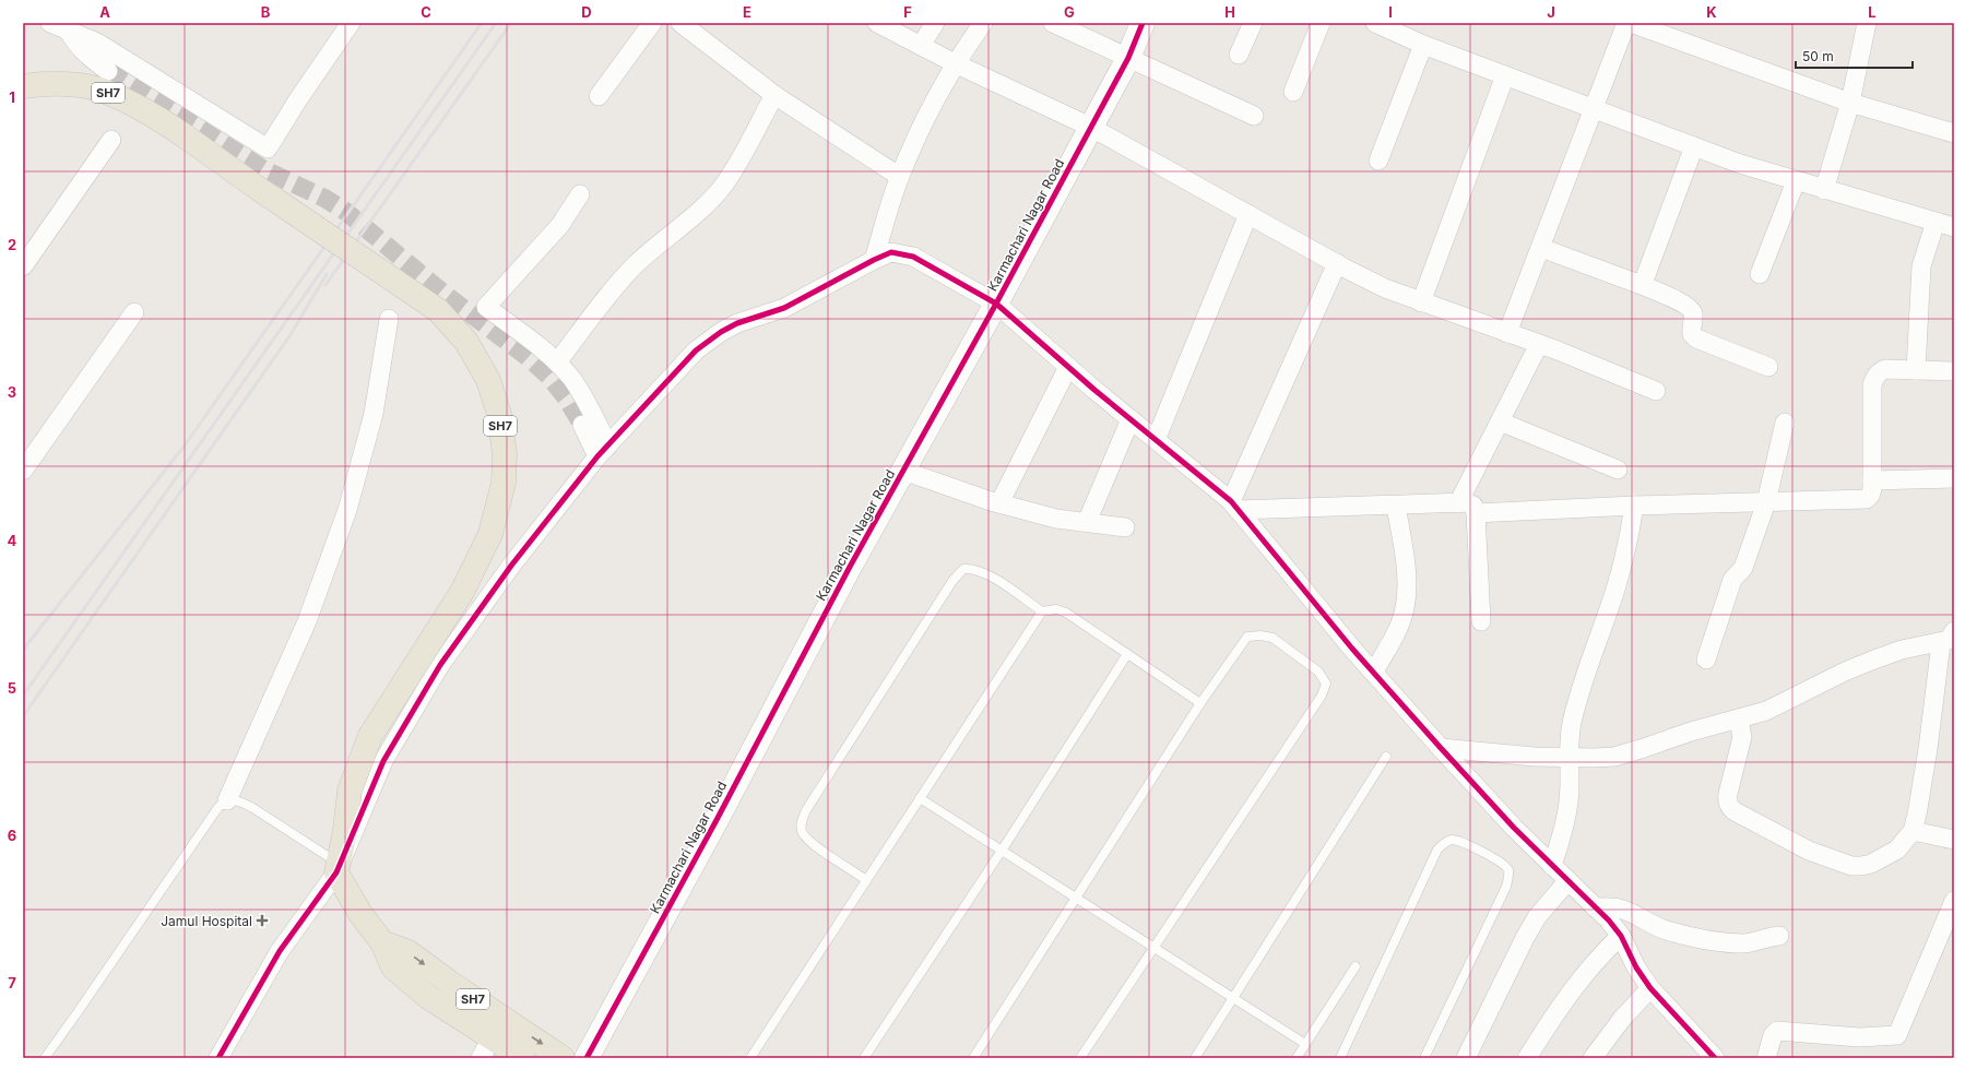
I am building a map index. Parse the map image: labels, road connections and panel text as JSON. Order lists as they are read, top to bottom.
{
  "streets": {
    "main road": ["SH7"],
    "street": ["Karmachari Nagar Road"]
  },
  "places": {
    "health": ["Jamul Hospital"]
  },
  "scale_bar": "50 m",
  "grid": {
    "columns": [
      "A",
      "B",
      "C",
      "D",
      "E",
      "F",
      "G",
      "H",
      "I",
      "J",
      "K",
      "L"
    ],
    "rows": [
      "1",
      "2",
      "3",
      "4",
      "5",
      "6",
      "7"
    ]
  }
}
